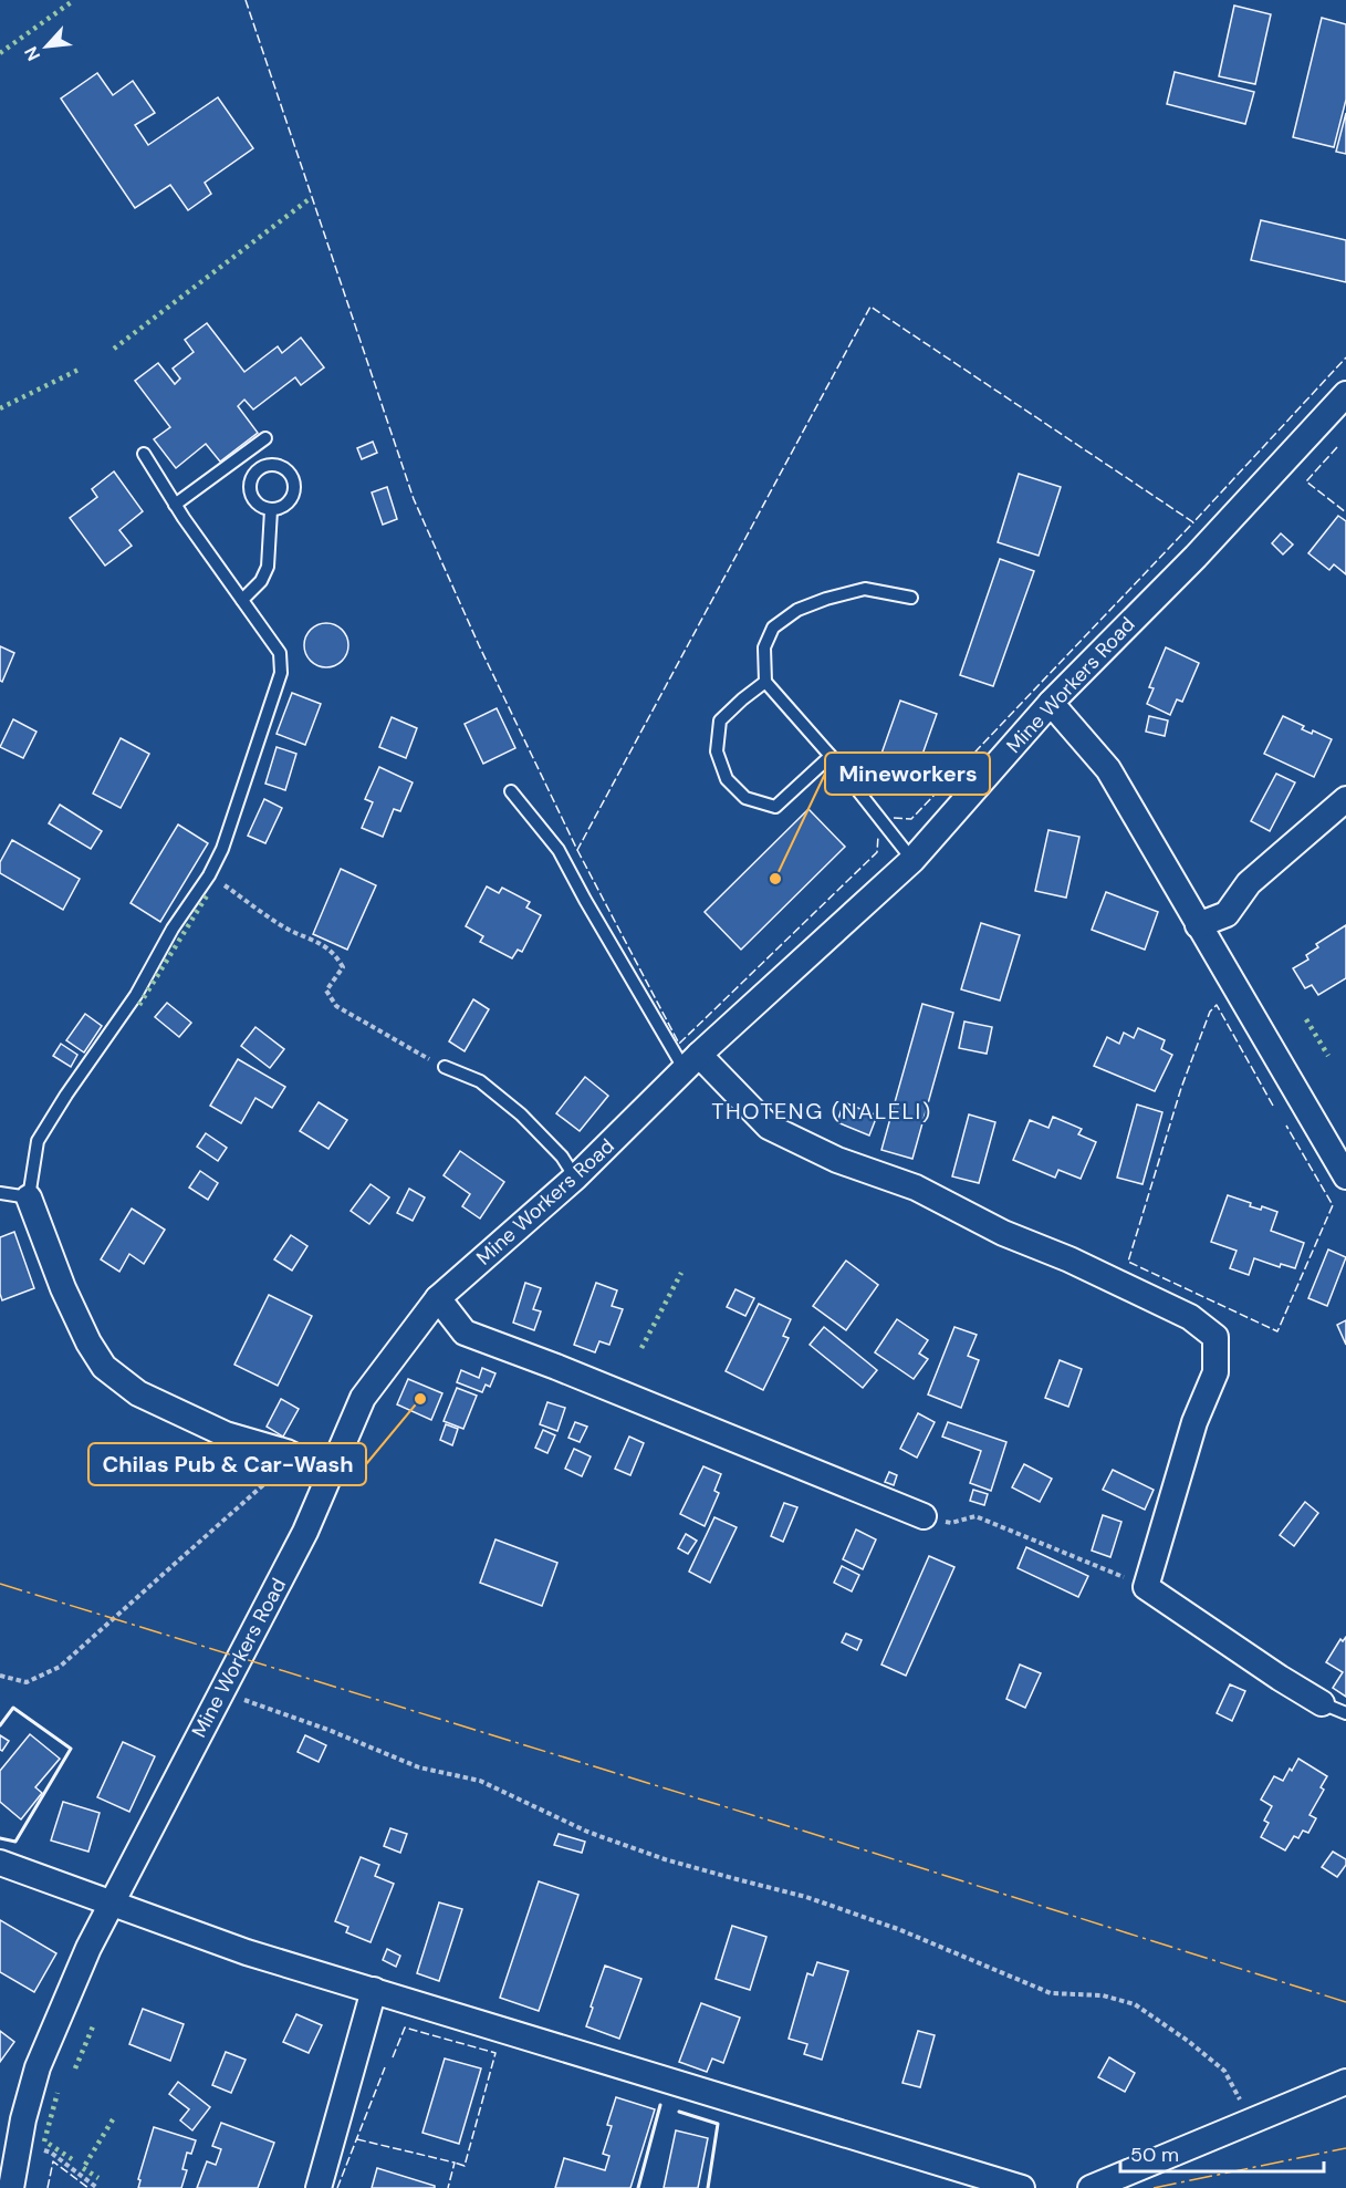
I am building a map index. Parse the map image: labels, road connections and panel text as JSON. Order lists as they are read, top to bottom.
{
  "streets": {
    "street": ["Mine Workers Road"]
  },
  "districts": ["THOTENG (NALELI)"],
  "places": ["Mineworkers", "Chilas Pub & Car-Wash"],
  "scale_bar": "50 m",
  "north": "bottom left"
}
